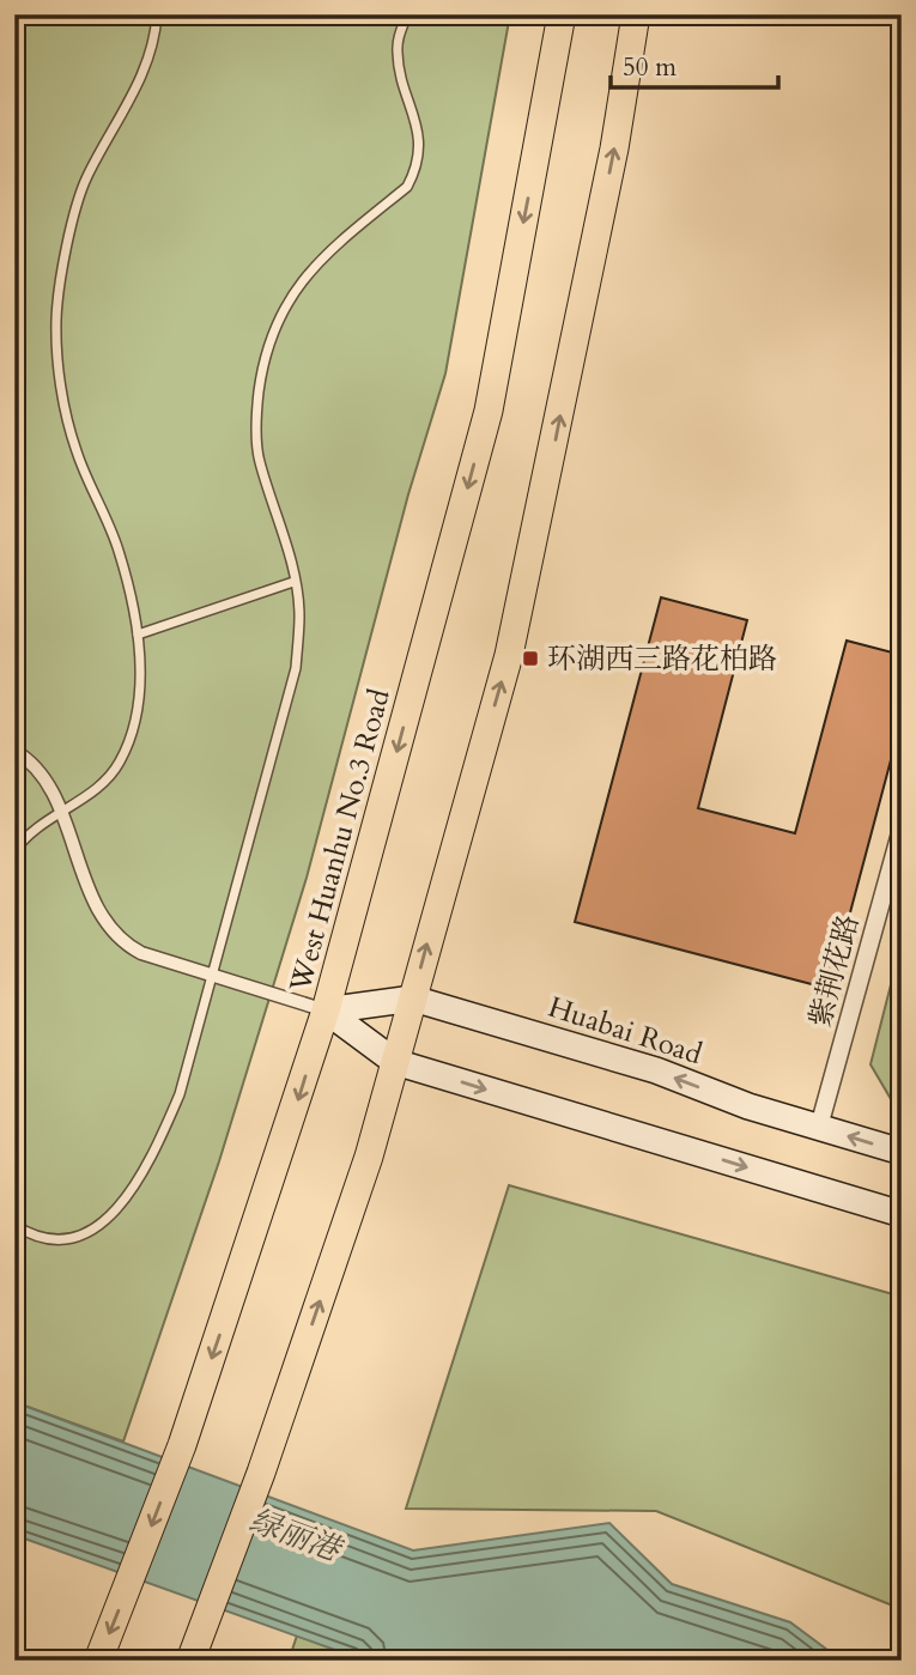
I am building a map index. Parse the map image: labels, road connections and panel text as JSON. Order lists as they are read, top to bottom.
{
  "streets": {
    "main road": ["West Huanhu No.3 Road", "Huabai Road"],
    "street": ["紫荆花路"]
  },
  "crossings": [
    ["West Huanhu No.3 Road", "Huabai Road"],
    ["紫荆花路", "Huabai Road"]
  ],
  "water": ["绿丽港"],
  "places": {
    "transit": ["环湖西三路花柏路"]
  },
  "scale_bar": "50 m"
}
